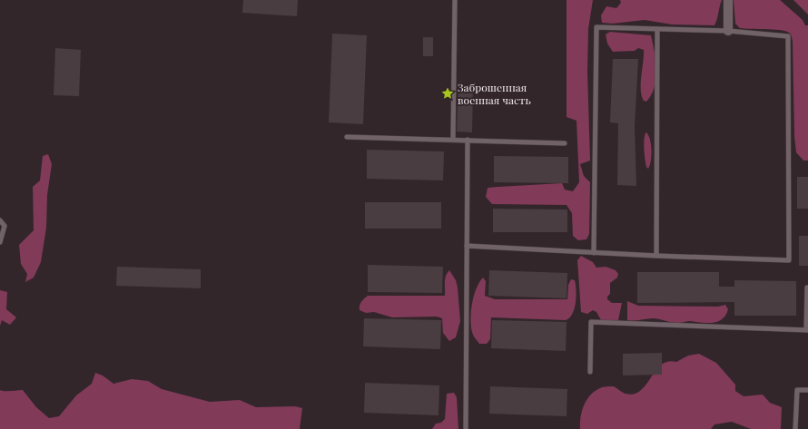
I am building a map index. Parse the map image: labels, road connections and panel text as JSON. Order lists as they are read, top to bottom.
{
  "places": {
    "place": ["Заброшенная военная часть"]
  }
}
